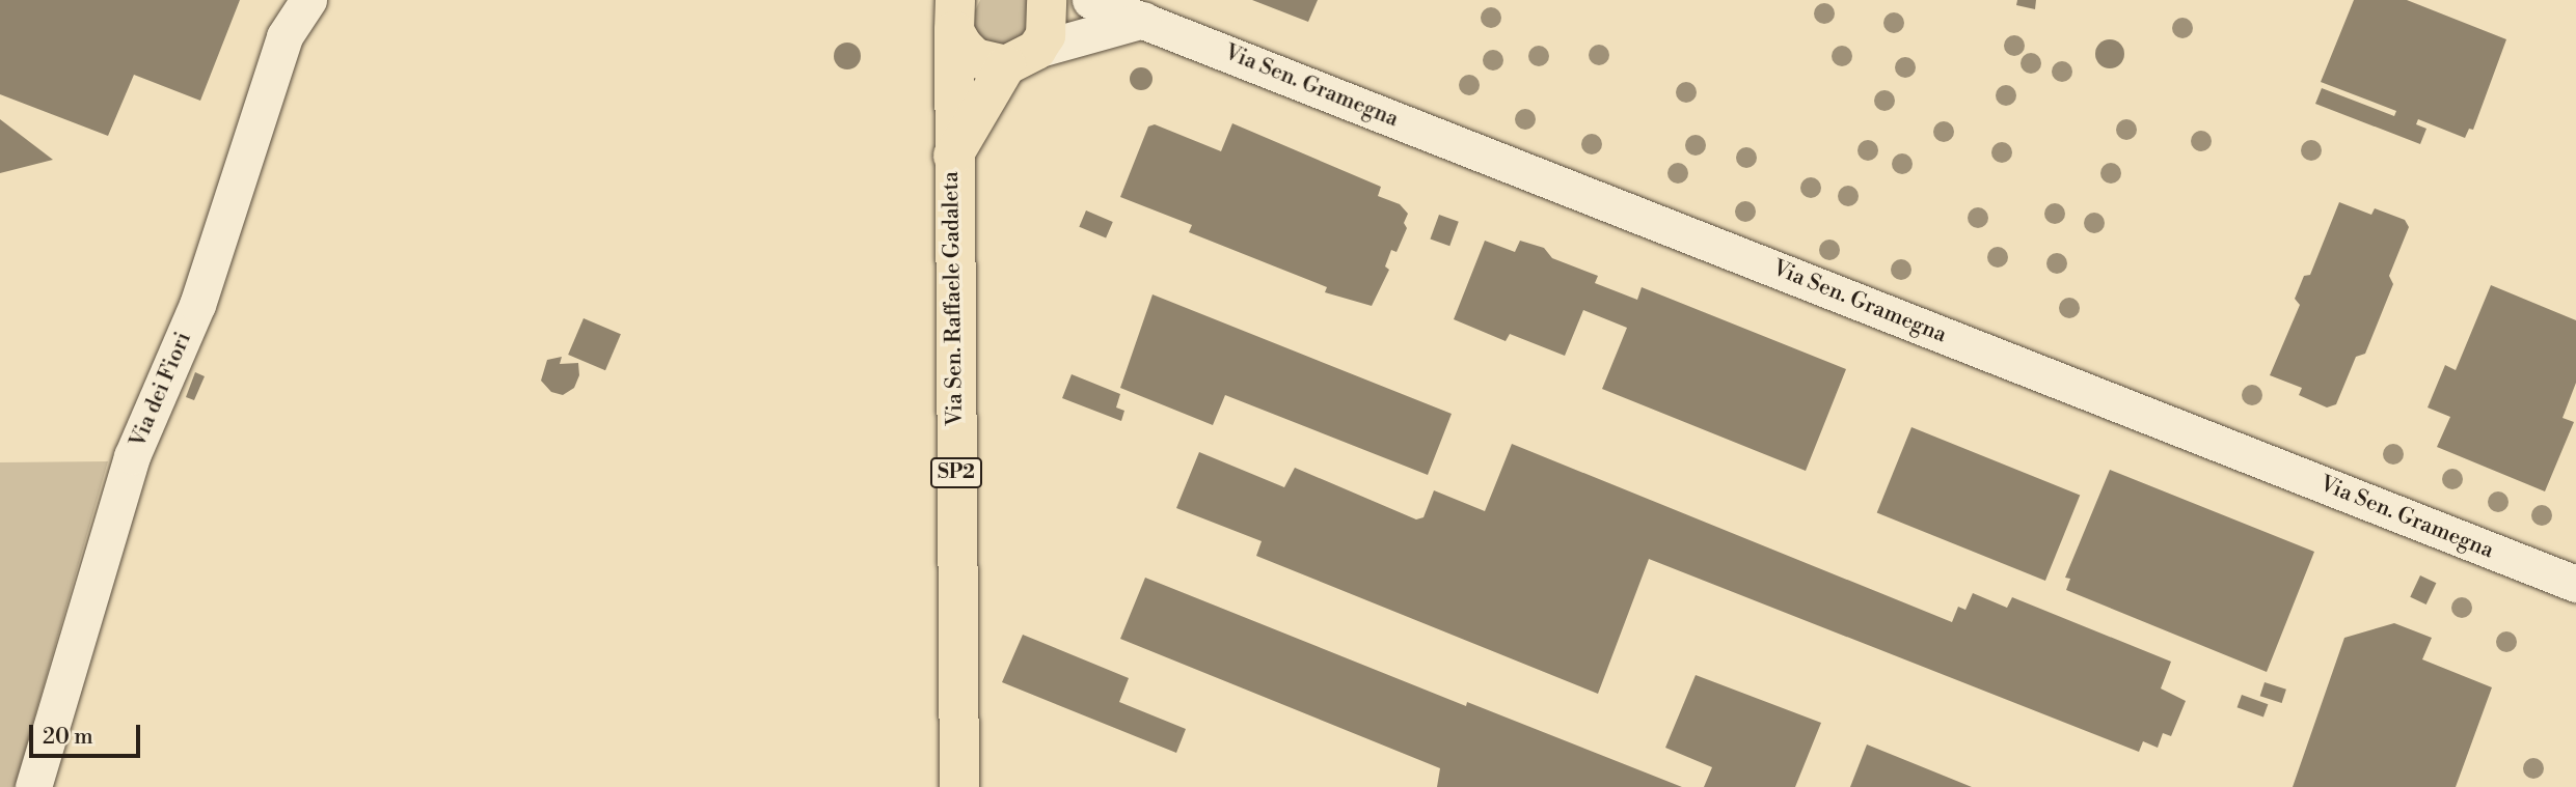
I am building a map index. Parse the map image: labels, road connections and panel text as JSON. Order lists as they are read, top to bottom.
{
  "streets": {
    "main road": ["Via Sen. Raffaele Gadaleta", "SP2"],
    "street": ["Via Sen. Gramegna", "Via dei Fiori"]
  },
  "scale_bar": "20 m"
}
